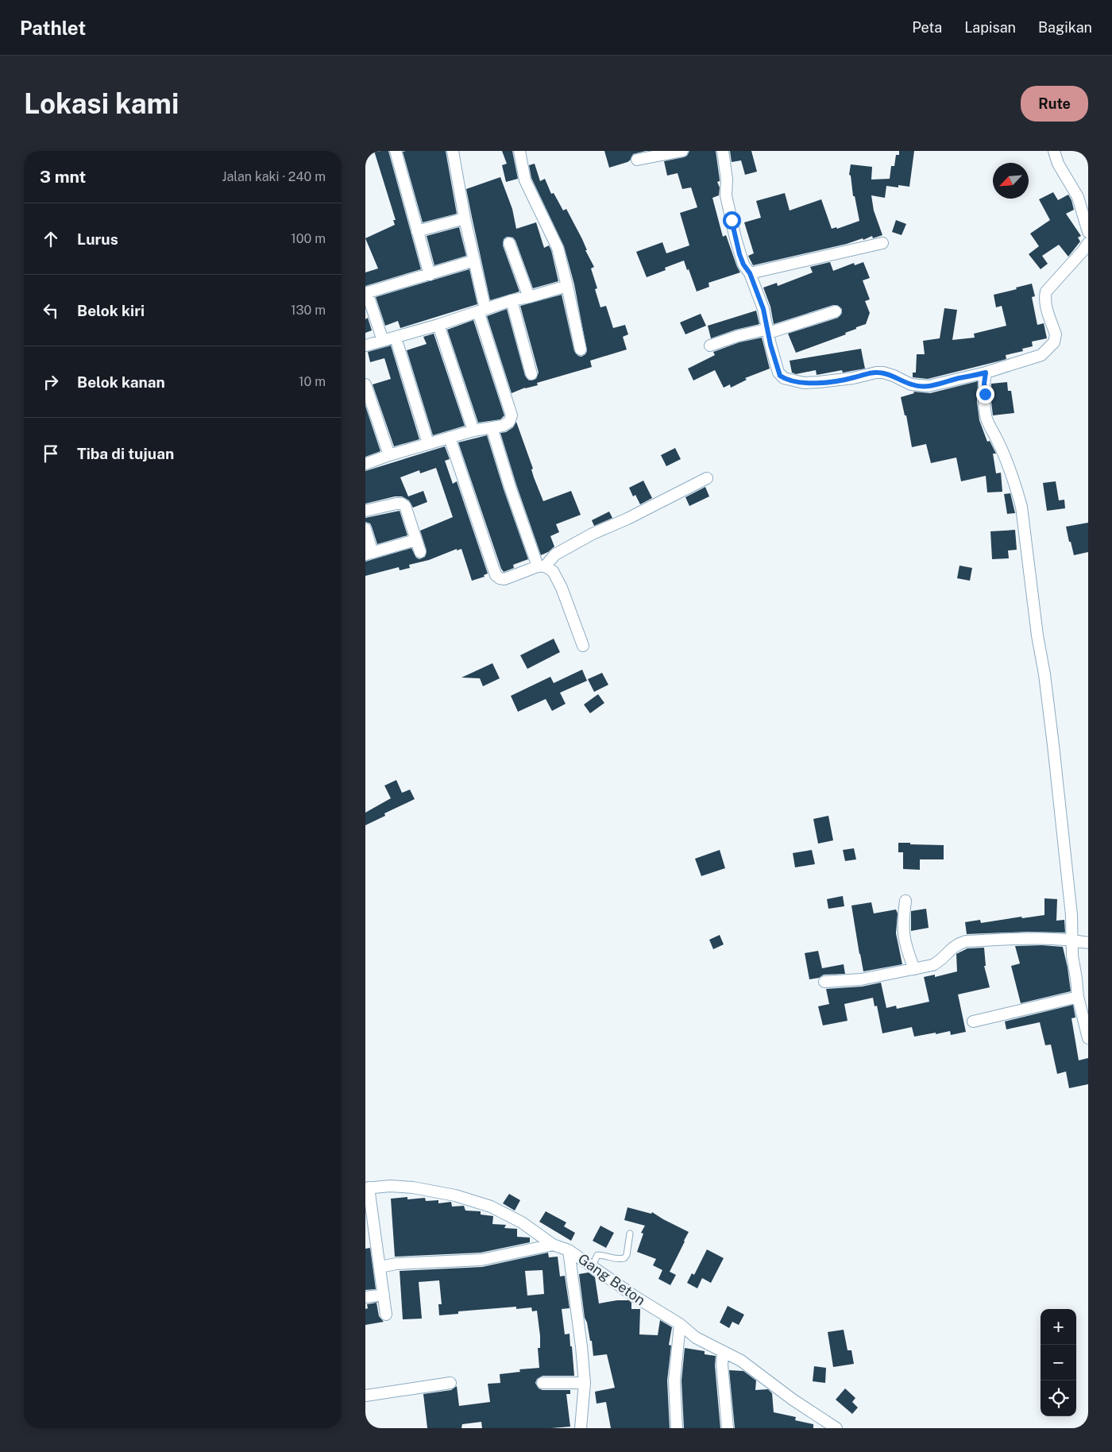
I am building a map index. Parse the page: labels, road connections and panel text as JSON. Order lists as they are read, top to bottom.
{
  "streets": {
    "street": ["Gang Beton"]
  },
  "north": "bottom left",
  "page": {
    "header": "Pathlet",
    "nav": ["Peta", "Lapisan", "Bagikan"],
    "buttons": "Rute",
    "title": "Lokasi kami",
    "heading": ["3 mnt", "Jalan kaki · 240 m"],
    "list": [
      ["Lurus", "100 m"],
      ["Belok kiri", "130 m"],
      ["Belok kanan", "10 m"],
      "Tiba di tujuan"
    ],
    "map_buttons": ["+", "−"]
  }
}
